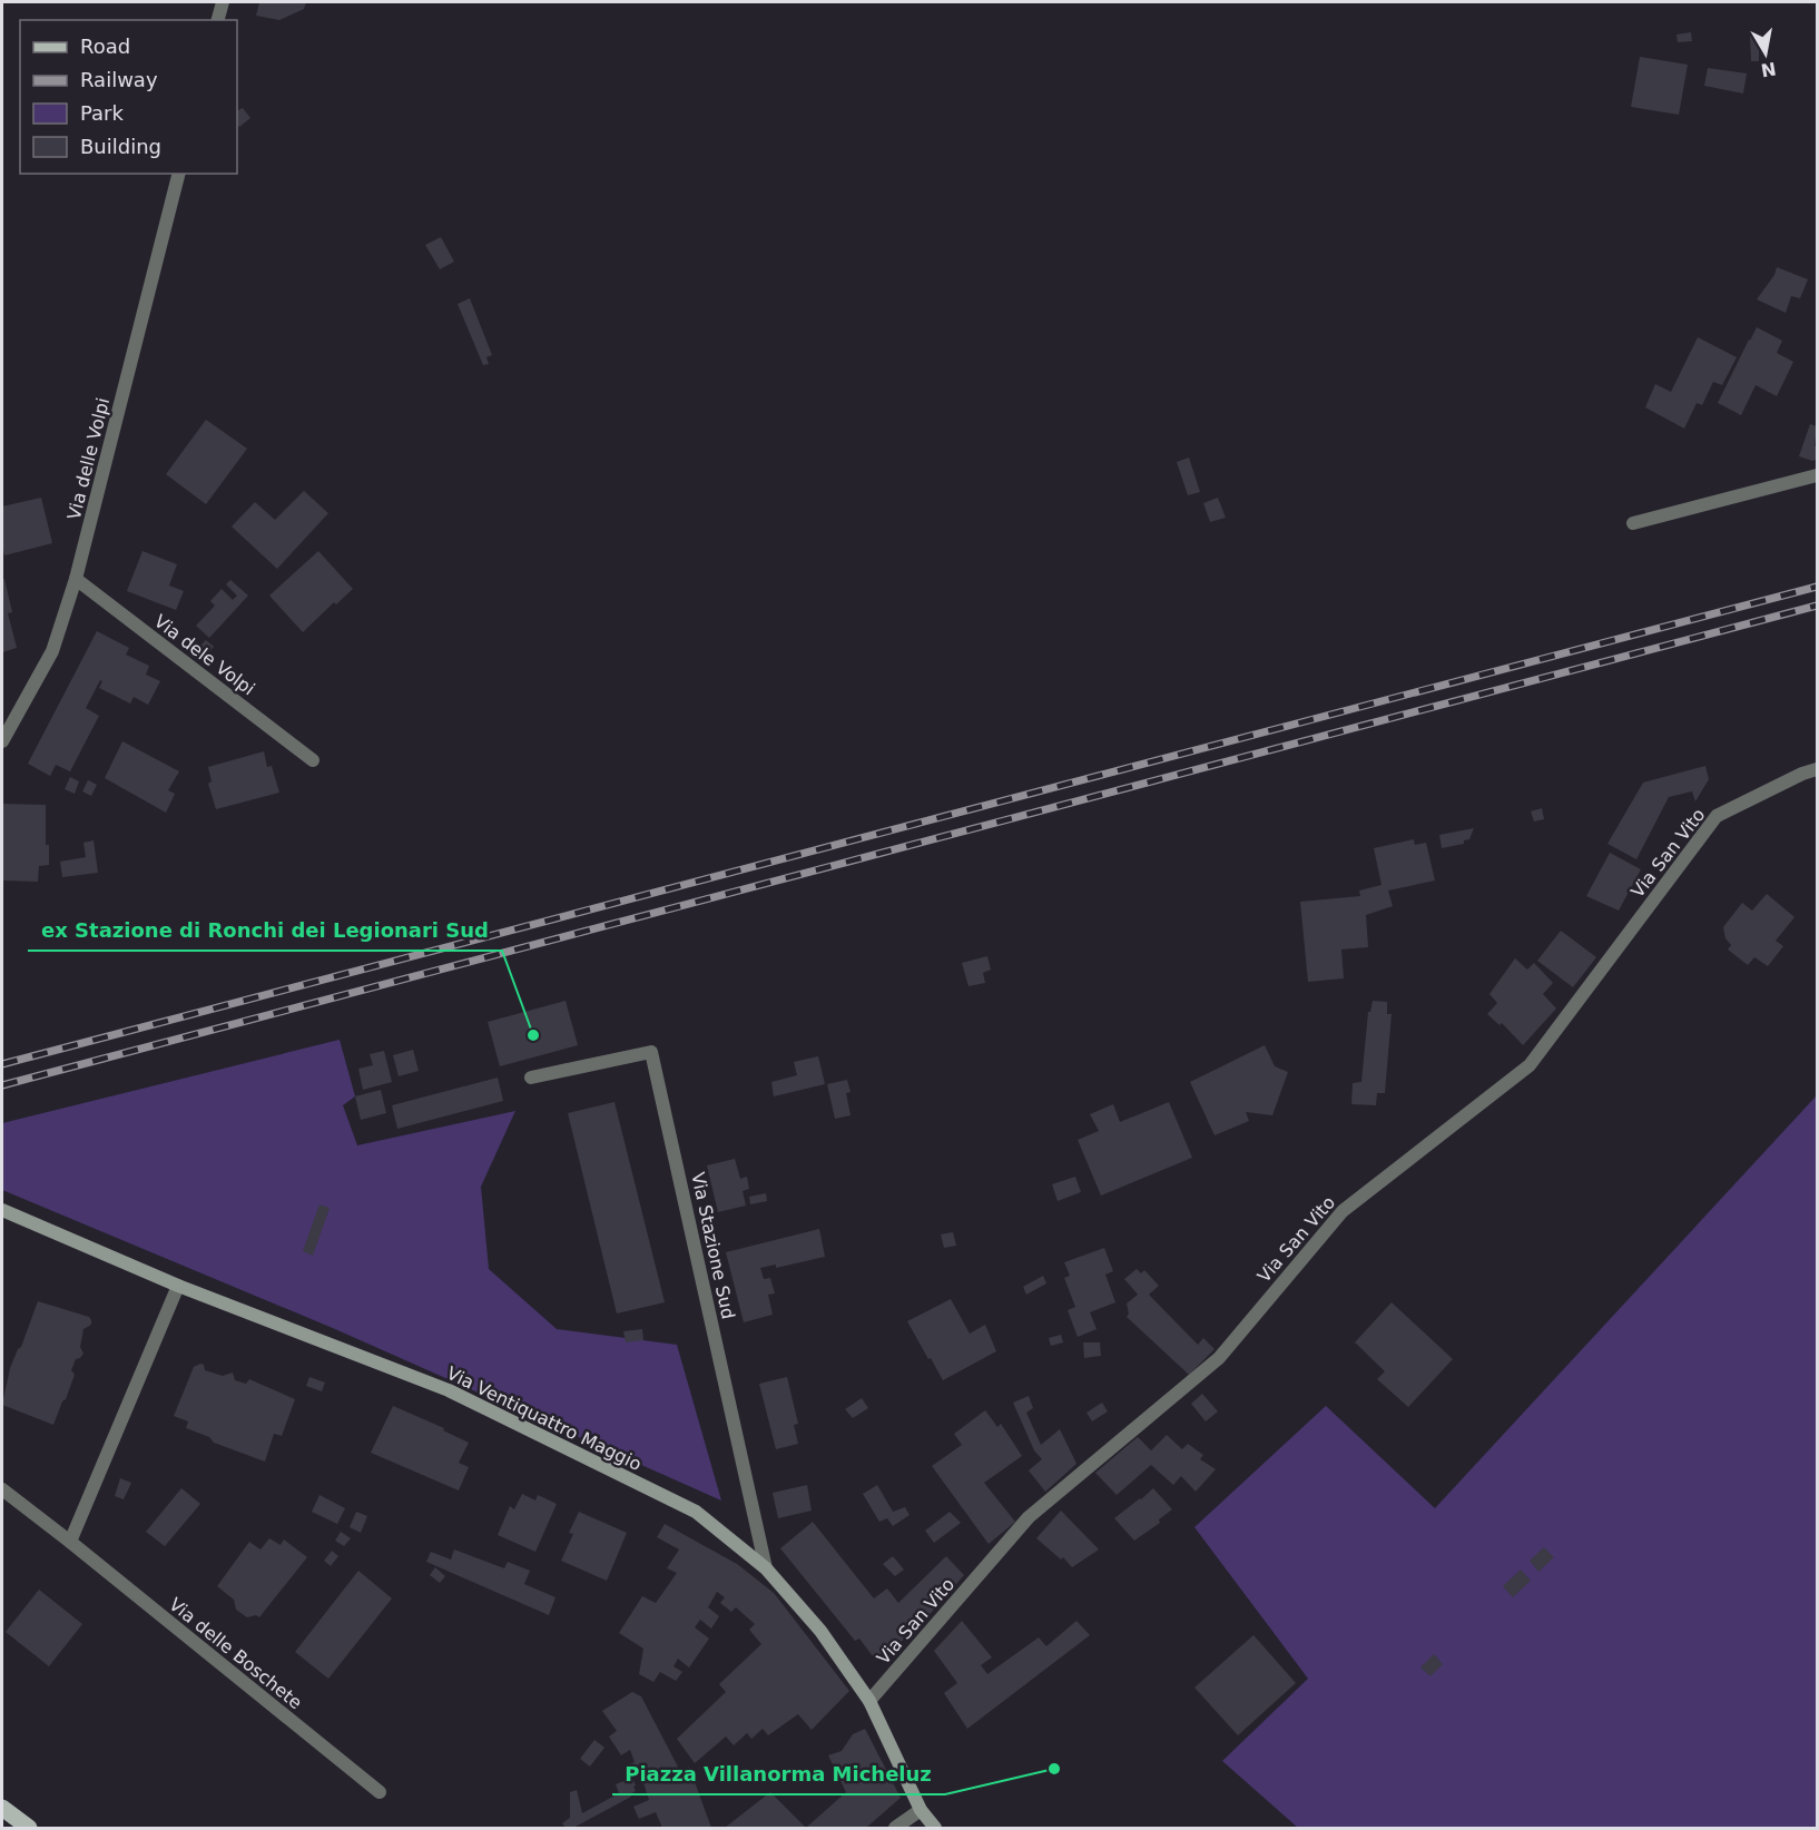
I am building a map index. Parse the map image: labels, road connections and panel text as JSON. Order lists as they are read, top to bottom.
{
  "streets": {
    "street": [
      "Via delle Volpi",
      "Via dele Volpi",
      "Via San Vito",
      "Via Stazione Sud",
      "Via Ventiquattro Maggio",
      "Via delle Boschete"
    ]
  },
  "crossings": [
    ["Via delle Volpi", "Via dele Volpi"],
    ["Via San Vito", "Via Ventiquattro Maggio"],
    ["Via Stazione Sud", "Via Ventiquattro Maggio"]
  ],
  "places": ["ex Stazione di Ronchi dei Legionari Sud", "Piazza Villanorma Micheluz"],
  "legend": [
    "Road",
    "Railway",
    "Park",
    "Building"
  ],
  "north": "bottom"
}
